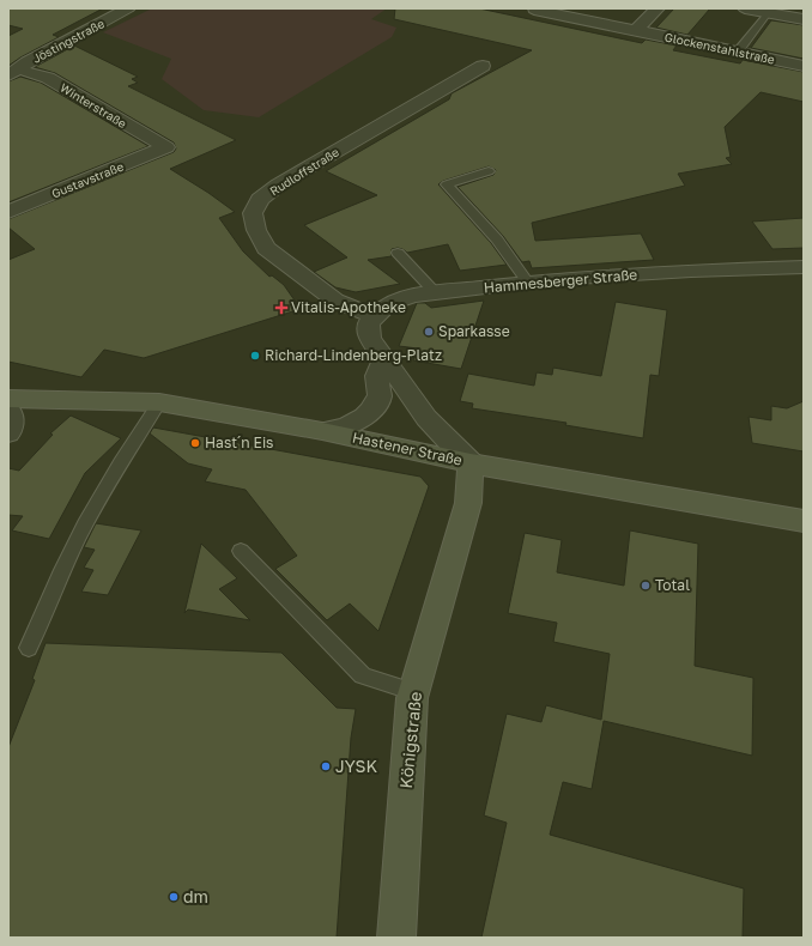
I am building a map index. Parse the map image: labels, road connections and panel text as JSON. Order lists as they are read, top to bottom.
{
  "streets": {
    "main road": ["Hastener Straße", "Königstraße"],
    "street": [
      "Jöstingstraße",
      "Glockenstahlstraße",
      "Winterstraße",
      "Rudloffstraße",
      "Gustavstraße",
      "Hammesberger Straße"
    ]
  },
  "crossings": [
    ["Jöstingstraße", "Winterstraße"],
    ["Winterstraße", "Gustavstraße"],
    ["Rudloffstraße", "Hammesberger Straße"],
    ["Hastener Straße", "Königstraße"]
  ],
  "places": {
    "health": ["Vitalis-Apotheke"],
    "other": [
      "Sparkasse",
      "Richard-Lindenberg-Platz",
      "Hast´n Eis",
      "Total",
      "JYSK",
      "dm"
    ]
  }
}
